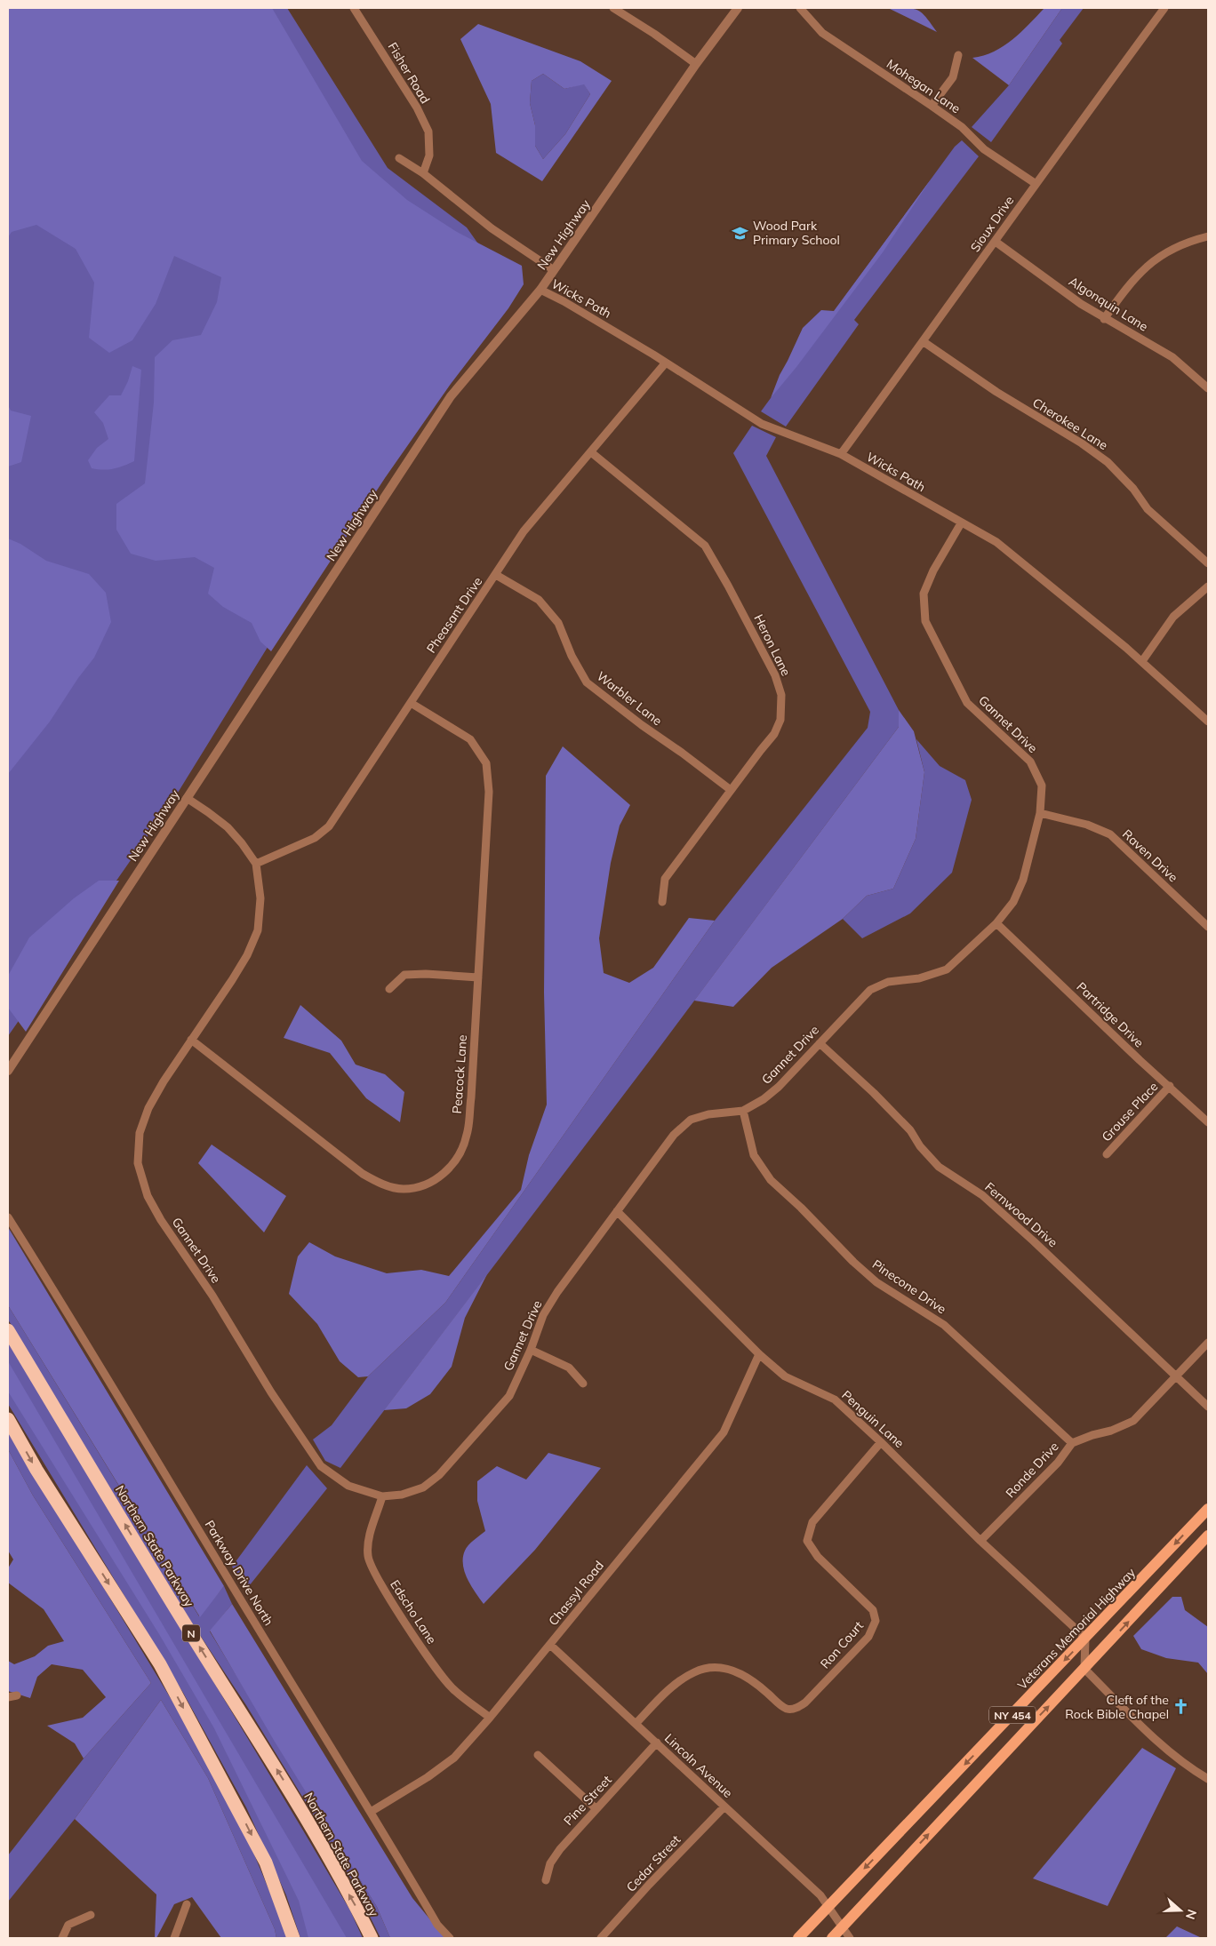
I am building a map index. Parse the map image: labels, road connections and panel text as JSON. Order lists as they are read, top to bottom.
{
  "streets": {
    "highway": ["Northern State Parkway", "N"],
    "main road": ["Veterans Memorial Highway", "NY 454"],
    "street": [
      "Fisher Road",
      "Mohegan Lane",
      "Sioux Drive",
      "New Highway",
      "Wicks Path",
      "Algonquin Lane",
      "Cherokee Lane",
      "Pheasant Drive",
      "Heron Lane",
      "Warbler Lane",
      "Gannet Drive",
      "Raven Drive",
      "Partridge Drive",
      "Peacock Lane",
      "Grouse Place",
      "Fernwood Drive",
      "Pinecone Drive",
      "Penguin Lane",
      "Ronde Drive",
      "Parkway Drive North",
      "Chassyl Road",
      "Edscho Lane",
      "Ron Court",
      "Lincoln Avenue",
      "Pine Street",
      "Cedar Street"
    ]
  },
  "crossings": [
    ["Fisher Road", "Wicks Path"],
    ["Mohegan Lane", "Sioux Drive"],
    ["Sioux Drive", "Wicks Path"],
    ["Sioux Drive", "Algonquin Lane"],
    ["Sioux Drive", "Cherokee Lane"],
    ["New Highway", "Wicks Path"],
    ["New Highway", "Gannet Drive"],
    ["Wicks Path", "Pheasant Drive"],
    ["Wicks Path", "Gannet Drive"],
    ["Pheasant Drive", "Heron Lane"],
    ["Pheasant Drive", "Warbler Lane"],
    ["Pheasant Drive", "Gannet Drive"],
    ["Pheasant Drive", "Peacock Lane"],
    ["Heron Lane", "Warbler Lane"],
    ["Gannet Drive", "Raven Drive"],
    ["Gannet Drive", "Partridge Drive"],
    ["Gannet Drive", "Peacock Lane"],
    ["Gannet Drive", "Fernwood Drive"],
    ["Gannet Drive", "Pinecone Drive"],
    ["Gannet Drive", "Penguin Lane"],
    ["Gannet Drive", "Edscho Lane"],
    ["Partridge Drive", "Grouse Place"],
    ["Fernwood Drive", "Ronde Drive"],
    ["Pinecone Drive", "Ronde Drive"],
    ["Penguin Lane", "Ronde Drive"],
    ["Penguin Lane", "Chassyl Road"],
    ["Penguin Lane", "Veterans Memorial Highway"],
    ["Penguin Lane", "Ron Court"],
    ["Parkway Drive North", "Chassyl Road"],
    ["Chassyl Road", "Edscho Lane"],
    ["Chassyl Road", "Lincoln Avenue"],
    ["Veterans Memorial Highway", "Lincoln Avenue"],
    ["Ron Court", "Lincoln Avenue"],
    ["NY 454", "Lincoln Avenue"],
    ["Lincoln Avenue", "Pine Street"],
    ["Lincoln Avenue", "Cedar Street"]
  ],
  "places": {
    "school or university": ["Wood Park Primary School"],
    "church": ["Cleft of the Rock Bible Chapel"]
  },
  "north": "right"
}
